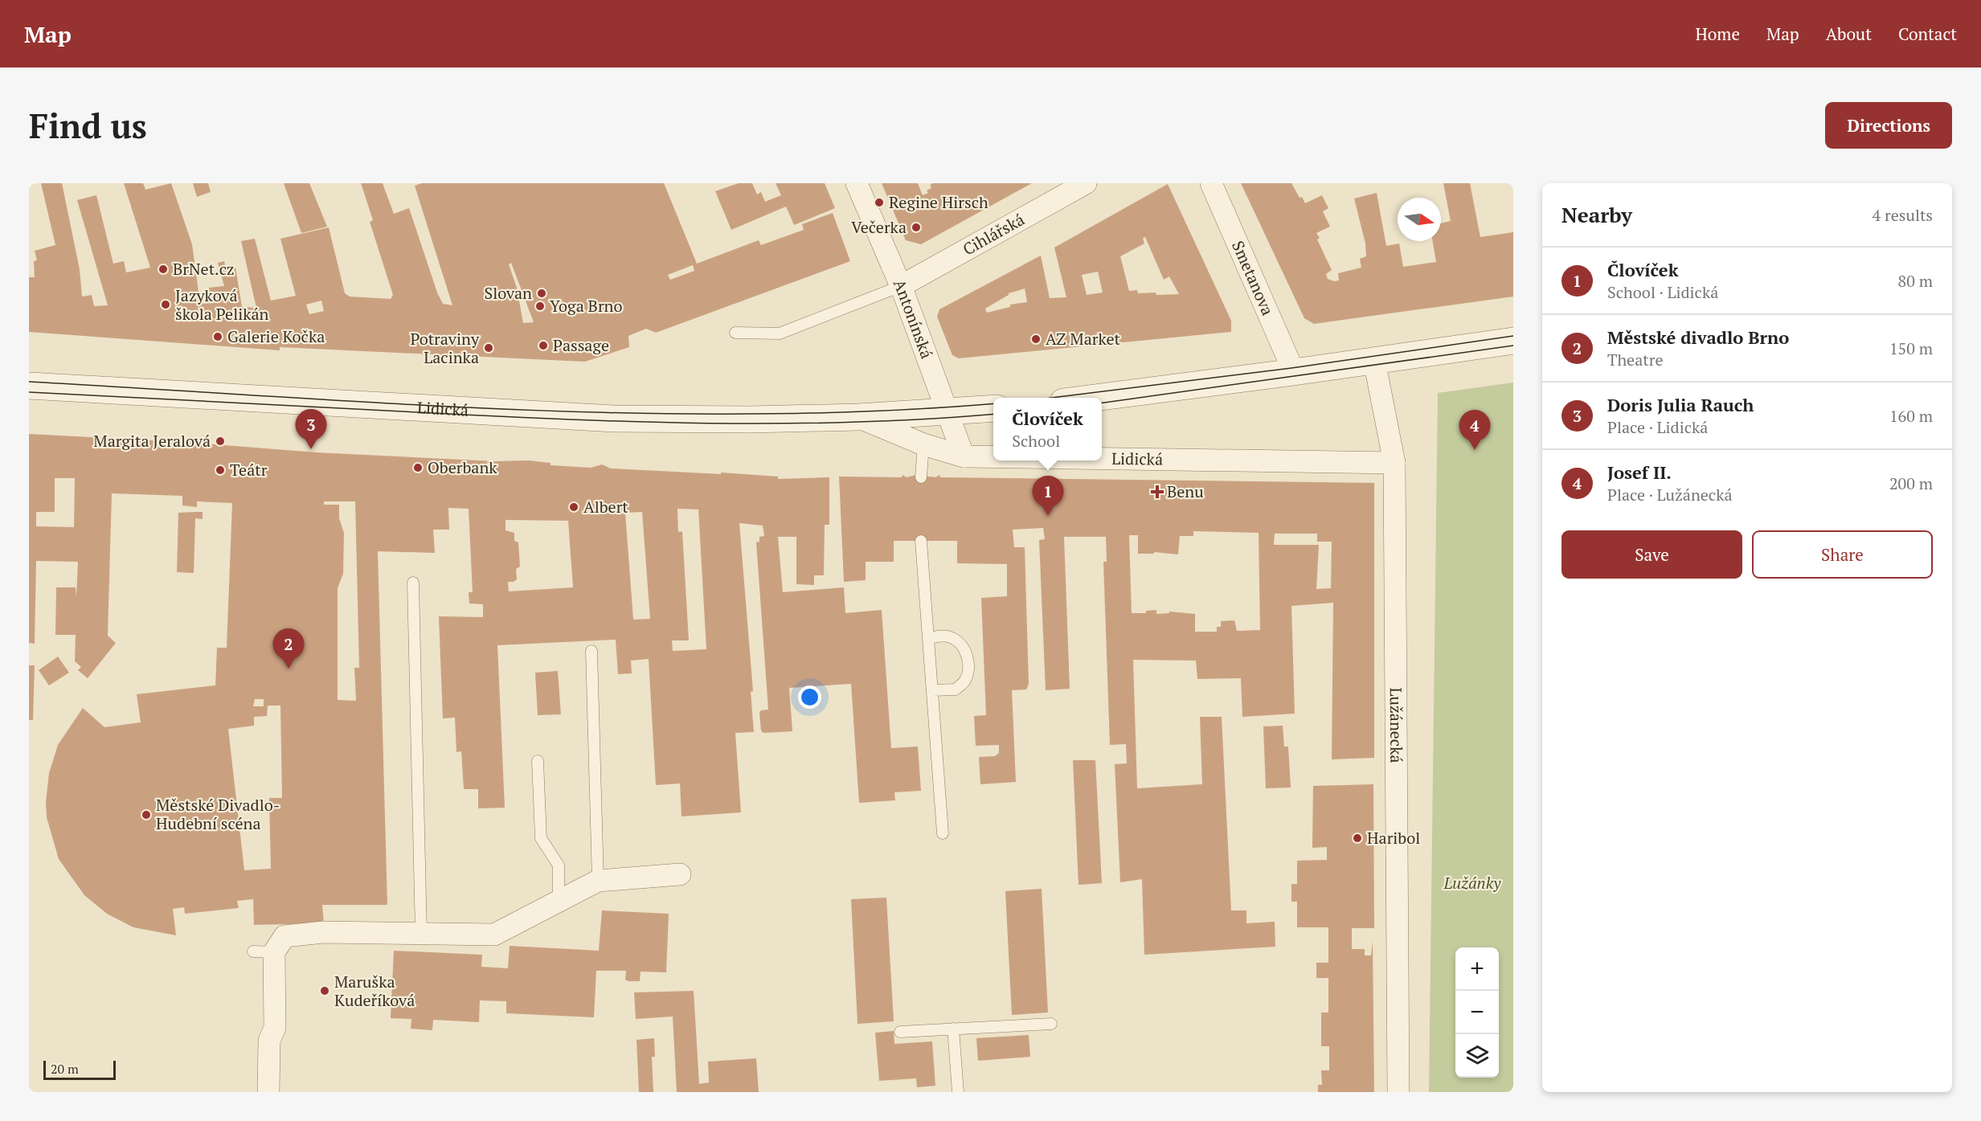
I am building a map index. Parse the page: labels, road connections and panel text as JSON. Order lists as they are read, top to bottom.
{
  "streets": {
    "street": [
      "Cihlářská",
      "Smetanova",
      "Antonínská",
      "Lidická",
      "Lužánecká"
    ]
  },
  "crossings": [
    ["Cihlářská", "Antonínská"],
    ["Antonínská", "Lidická"],
    ["Lidická", "Lužánecká"]
  ],
  "parks": ["Lužánky"],
  "places": {
    "other": [
      "Regine Hirsch",
      "Večerka",
      "BrNet.cz",
      "Slovan",
      "Jazyková škola Pelikán",
      "Yoga Brno",
      "Galerie Kočka",
      "AZ Market",
      "Passage",
      "Potraviny Lacinka",
      "Margita Jeralová",
      "Oberbank",
      "Teátr",
      "Albert",
      "Městské Divadlo- Hudební scéna",
      "Haribol",
      "Maruška Kudeříková"
    ],
    "health": ["Benu"]
  },
  "scale_bar": "20 m",
  "north": "right",
  "page": {
    "header": "Map",
    "nav": [
      "Home",
      "Map",
      "About",
      "Contact"
    ],
    "buttons": [
      "Directions",
      ["Save", "Share"]
    ],
    "title": "Find us",
    "heading": ["Nearby", "4 results"],
    "list": [
      {
        "mark": "1",
        "name": "Človíček",
        "note": "School · Lidická",
        "value": "80 m"
      },
      {
        "mark": "2",
        "name": "Městské divadlo Brno",
        "note": "Theatre",
        "value": "150 m"
      },
      {
        "mark": "3",
        "name": "Doris Julia Rauch",
        "note": "Place · Lidická",
        "value": "160 m"
      },
      {
        "mark": "4",
        "name": "Josef II.",
        "note": "Place · Lužánecká",
        "value": "200 m"
      }
    ],
    "popup": ["Človíček", "School"],
    "pins": [
      "3",
      "4",
      "1",
      "2"
    ],
    "map_buttons": ["+", "−"],
    "scale": "20 m"
  }
}
